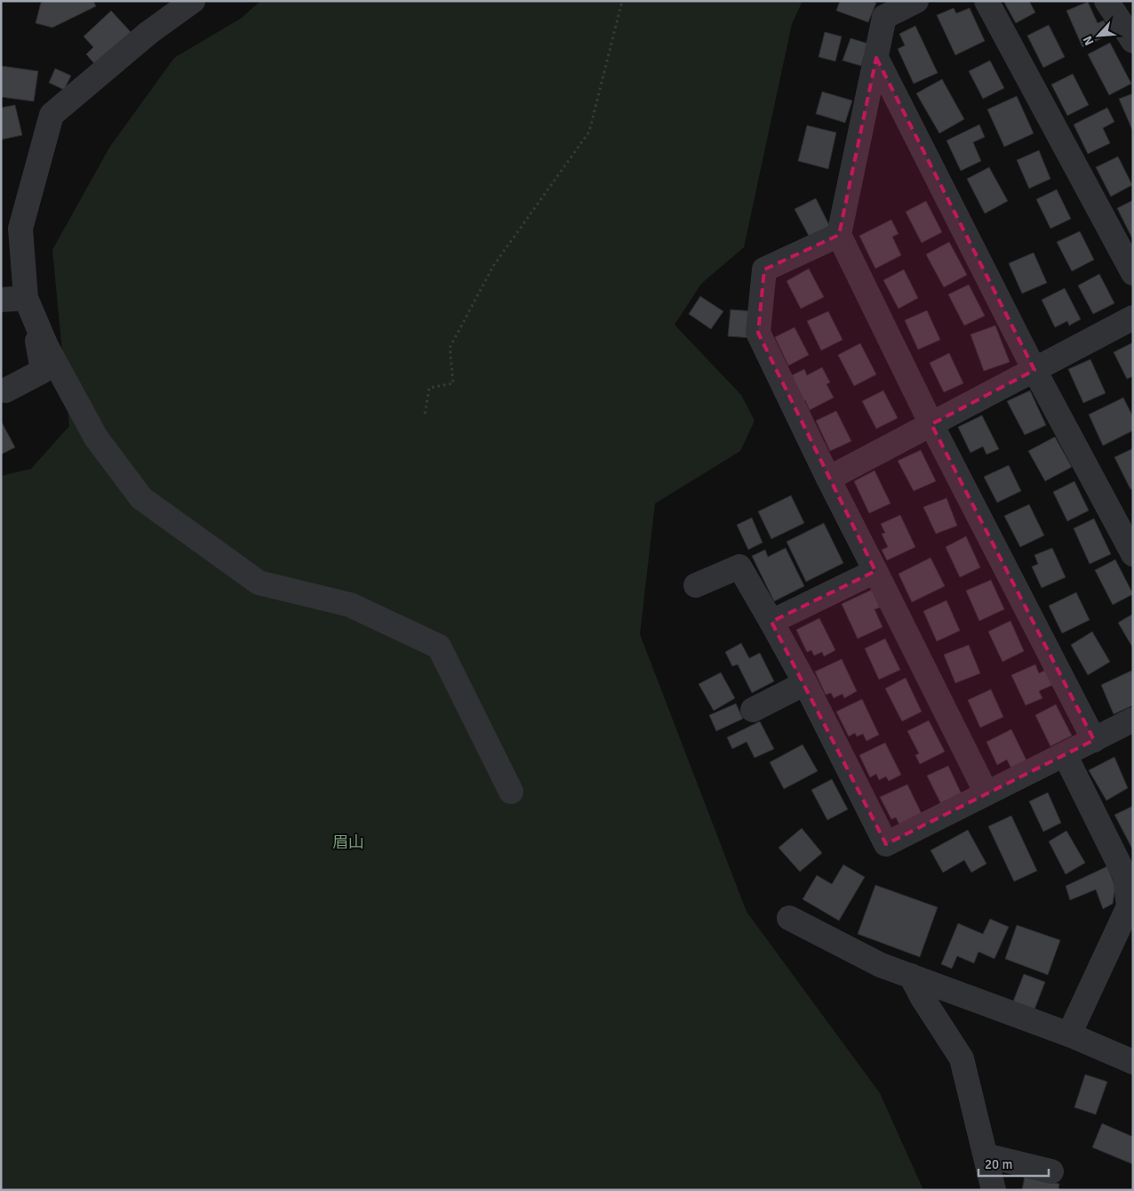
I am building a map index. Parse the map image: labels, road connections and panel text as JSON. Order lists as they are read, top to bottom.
{
  "parks": ["眉山"],
  "scale_bar": "20 m",
  "north": "bottom left"
}
